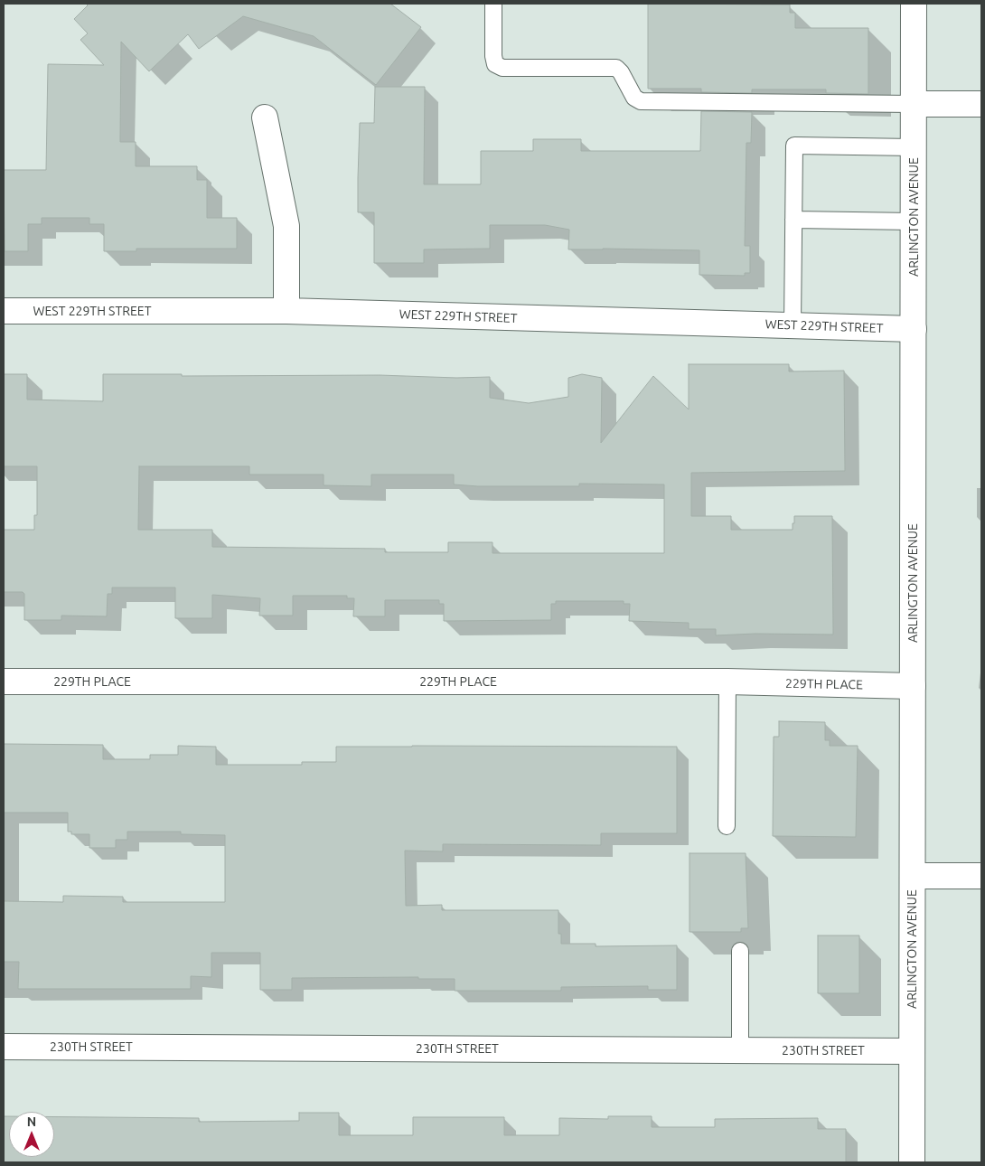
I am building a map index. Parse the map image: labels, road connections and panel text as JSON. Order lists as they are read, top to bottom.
{
  "streets": {
    "street": [
      "ARLINGTON AVENUE",
      "WEST 229TH STREET",
      "229TH PLACE",
      "230TH STREET"
    ]
  },
  "crossings": [
    ["ARLINGTON AVENUE", "WEST 229TH STREET"],
    ["ARLINGTON AVENUE", "229TH PLACE"],
    ["ARLINGTON AVENUE", "230TH STREET"]
  ],
  "north": "top"
}
